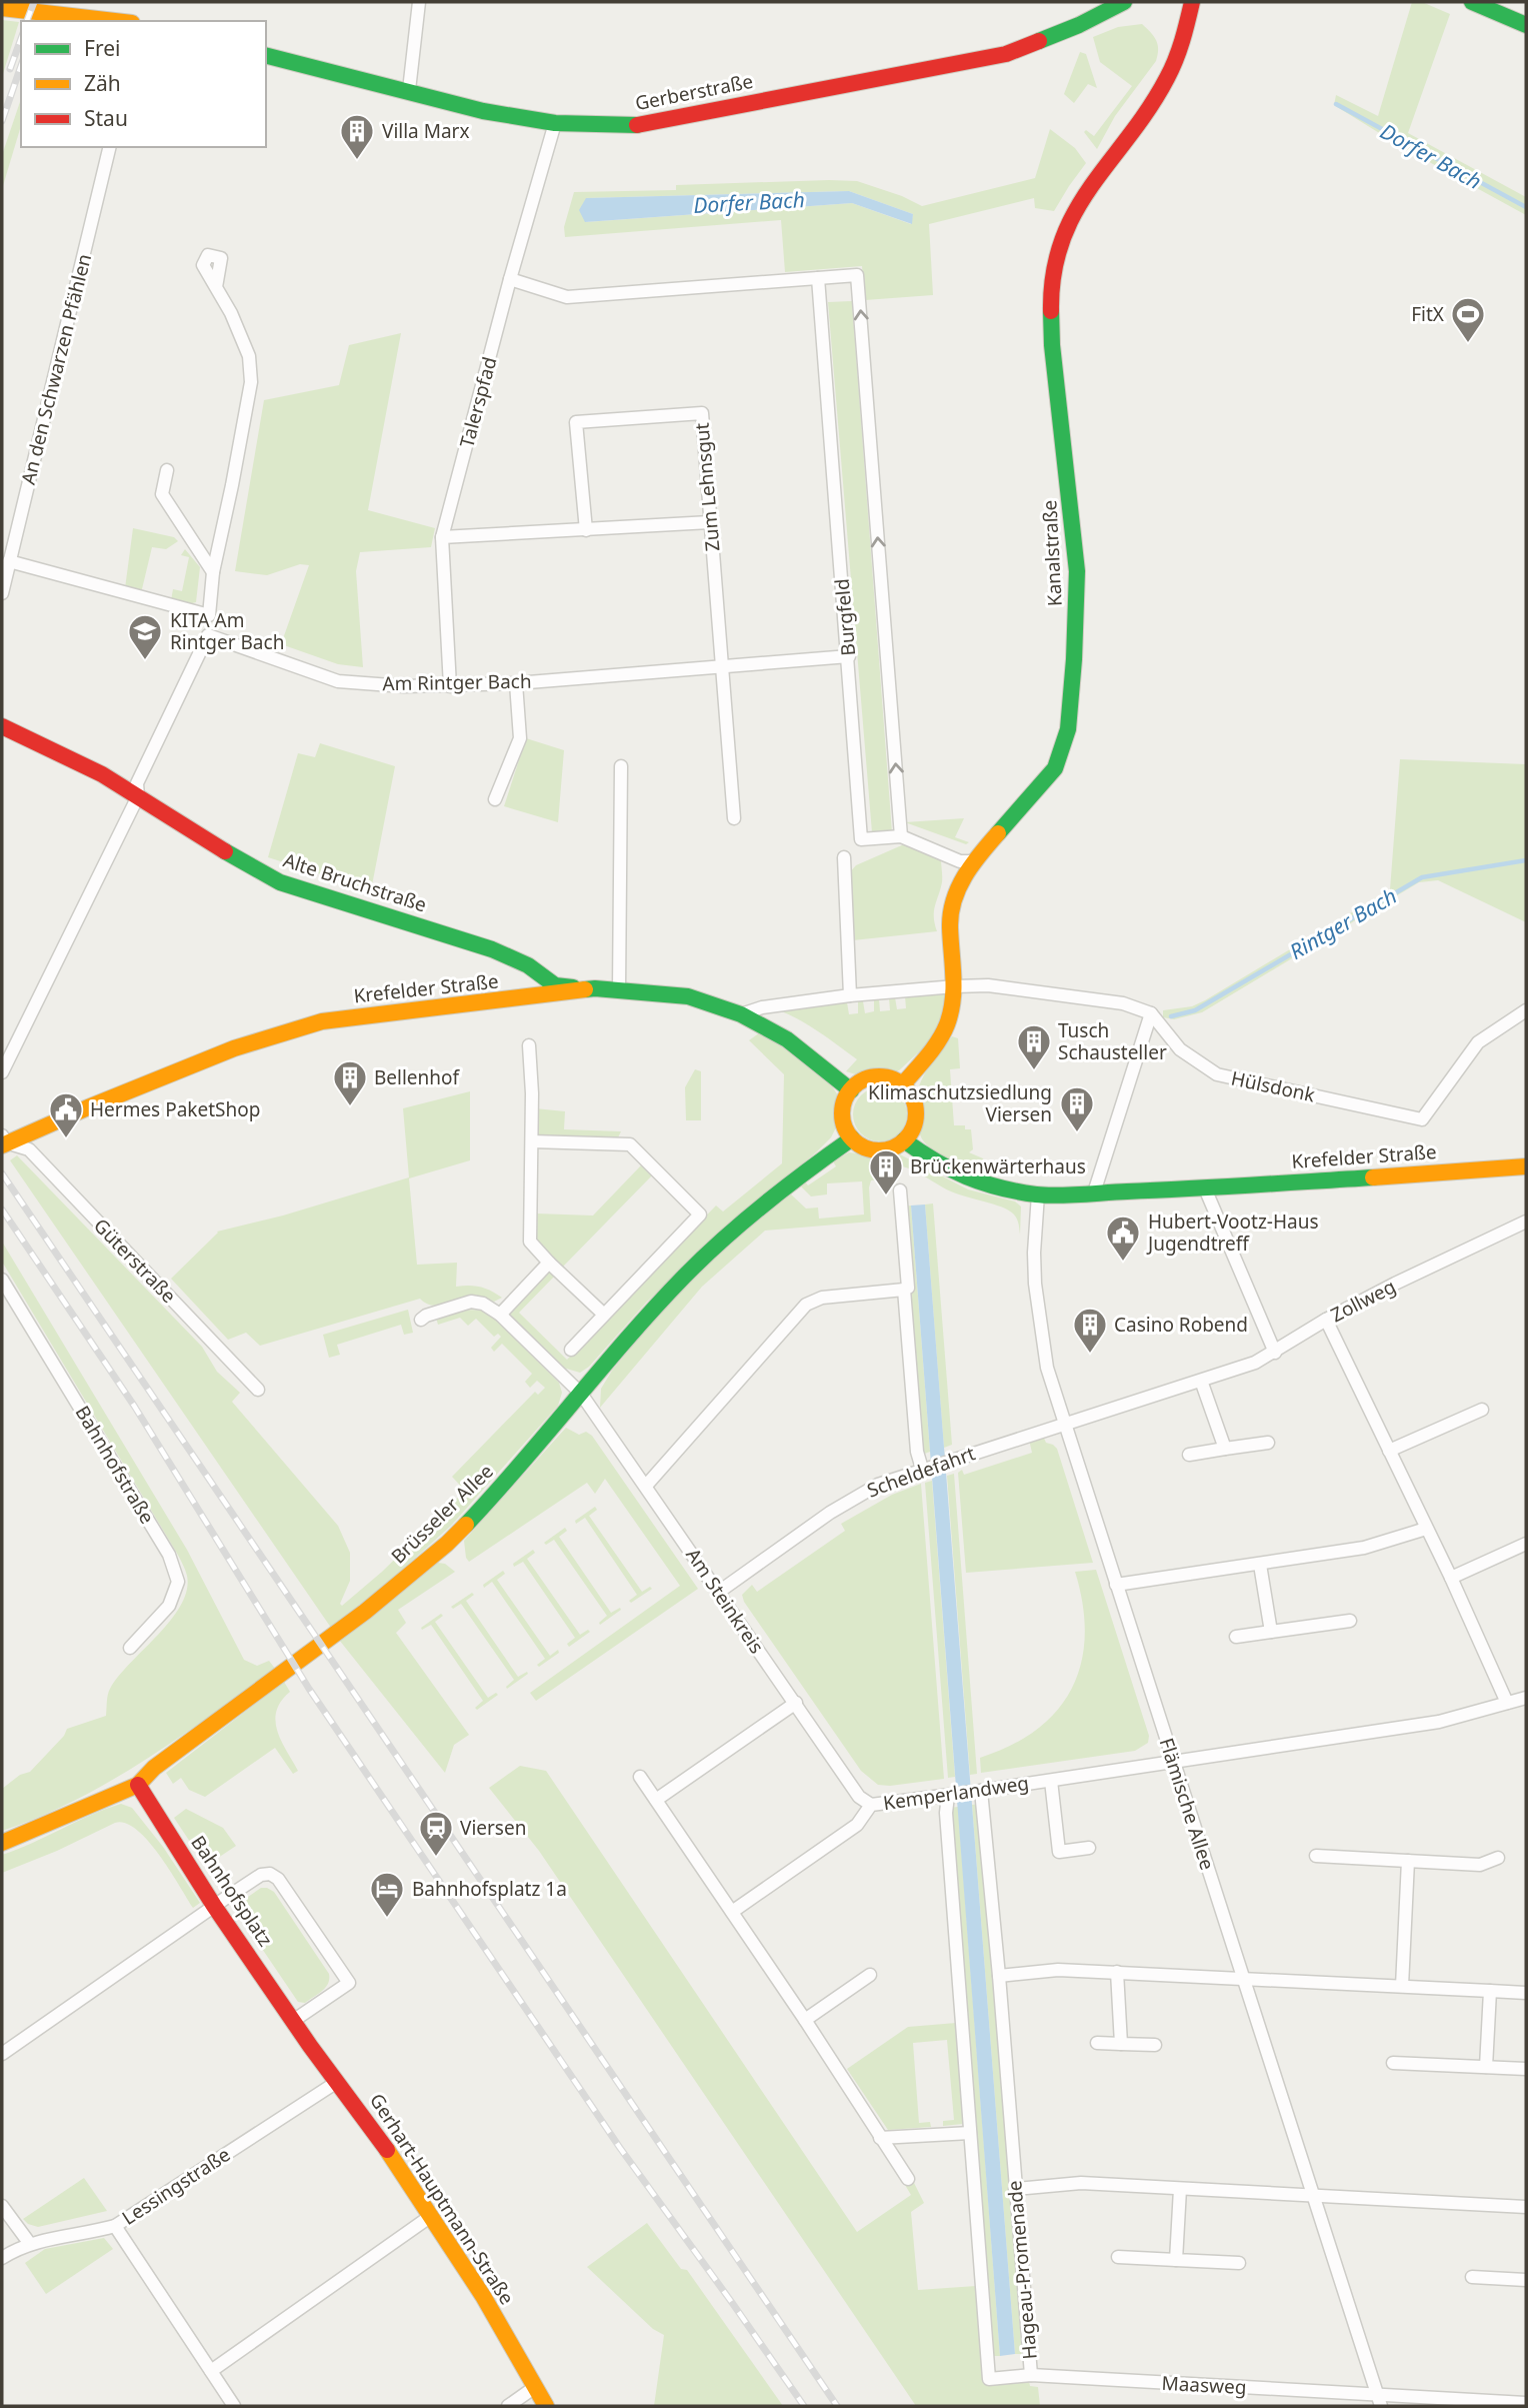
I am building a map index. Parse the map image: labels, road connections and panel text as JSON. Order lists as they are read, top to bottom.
{
  "streets": {
    "main road": [
      "Gerberstraße",
      "Kanalstraße",
      "Alte Bruchstraße",
      "Krefelder Straße",
      "Brüsseler Allee",
      "Bahnhofsplatz",
      "Gerhart-Hauptmann-Straße"
    ],
    "street": [
      "An den Schwarzen Pfählen",
      "Talerspfad",
      "Zum Lehnsgut",
      "Burgfeld",
      "Am Rintger Bach",
      "Hülsdonk",
      "Güterstraße",
      "Zollweg",
      "Bahnhofstraße",
      "Scheldefahrt",
      "Am Steinkreis",
      "Kemperlandweg",
      "Flämische Allee",
      "Lessingstraße",
      "Hageau-Promenade",
      "Maasweg"
    ]
  },
  "crossings": [
    ["Gerberstraße", "Talerspfad"],
    ["Talerspfad", "Am Rintger Bach"],
    ["Zum Lehnsgut", "Am Rintger Bach"],
    ["Kanalstraße", "Burgfeld"],
    ["Kanalstraße", "Krefelder Straße"],
    ["Kanalstraße", "Brüsseler Allee"],
    ["Burgfeld", "Am Rintger Bach"],
    ["Am Rintger Bach", "Alte Bruchstraße"],
    ["Alte Bruchstraße", "Krefelder Straße"],
    ["Krefelder Straße", "Güterstraße"],
    ["Krefelder Straße", "Brüsseler Allee"],
    ["Krefelder Straße", "Flämische Allee"],
    ["Zollweg", "Scheldefahrt"],
    ["Zollweg", "Flämische Allee"],
    ["Scheldefahrt", "Am Steinkreis"],
    ["Scheldefahrt", "Flämische Allee"],
    ["Brüsseler Allee", "Am Steinkreis"],
    ["Brüsseler Allee", "Bahnhofsplatz"],
    ["Am Steinkreis", "Kemperlandweg"],
    ["Kemperlandweg", "Flämische Allee"],
    ["Kemperlandweg", "Hageau-Promenade"],
    ["Flämische Allee", "Maasweg"],
    ["Bahnhofsplatz", "Gerhart-Hauptmann-Straße"],
    ["Lessingstraße", "Gerhart-Hauptmann-Straße"],
    ["Hageau-Promenade", "Maasweg"]
  ],
  "water": ["Dorfer Bach", "Rintger Bach"],
  "places": {
    "building": [
      "Villa Marx",
      "Tusch Schausteller",
      "Bellenhof",
      "Klimaschutzsiedlung Viersen",
      "Brückenwärterhaus",
      "Casino Robend"
    ],
    "sports": ["FitX"],
    "school or university": ["KITA Am Rintger Bach"],
    "public building": ["Hermes PaketShop", "Hubert-Vootz-Haus Jugendtreff"],
    "station": ["Viersen"],
    "hotel": ["Bahnhofsplatz 1a"]
  },
  "legend": ["Frei", "Zäh", "Stau"]
}
